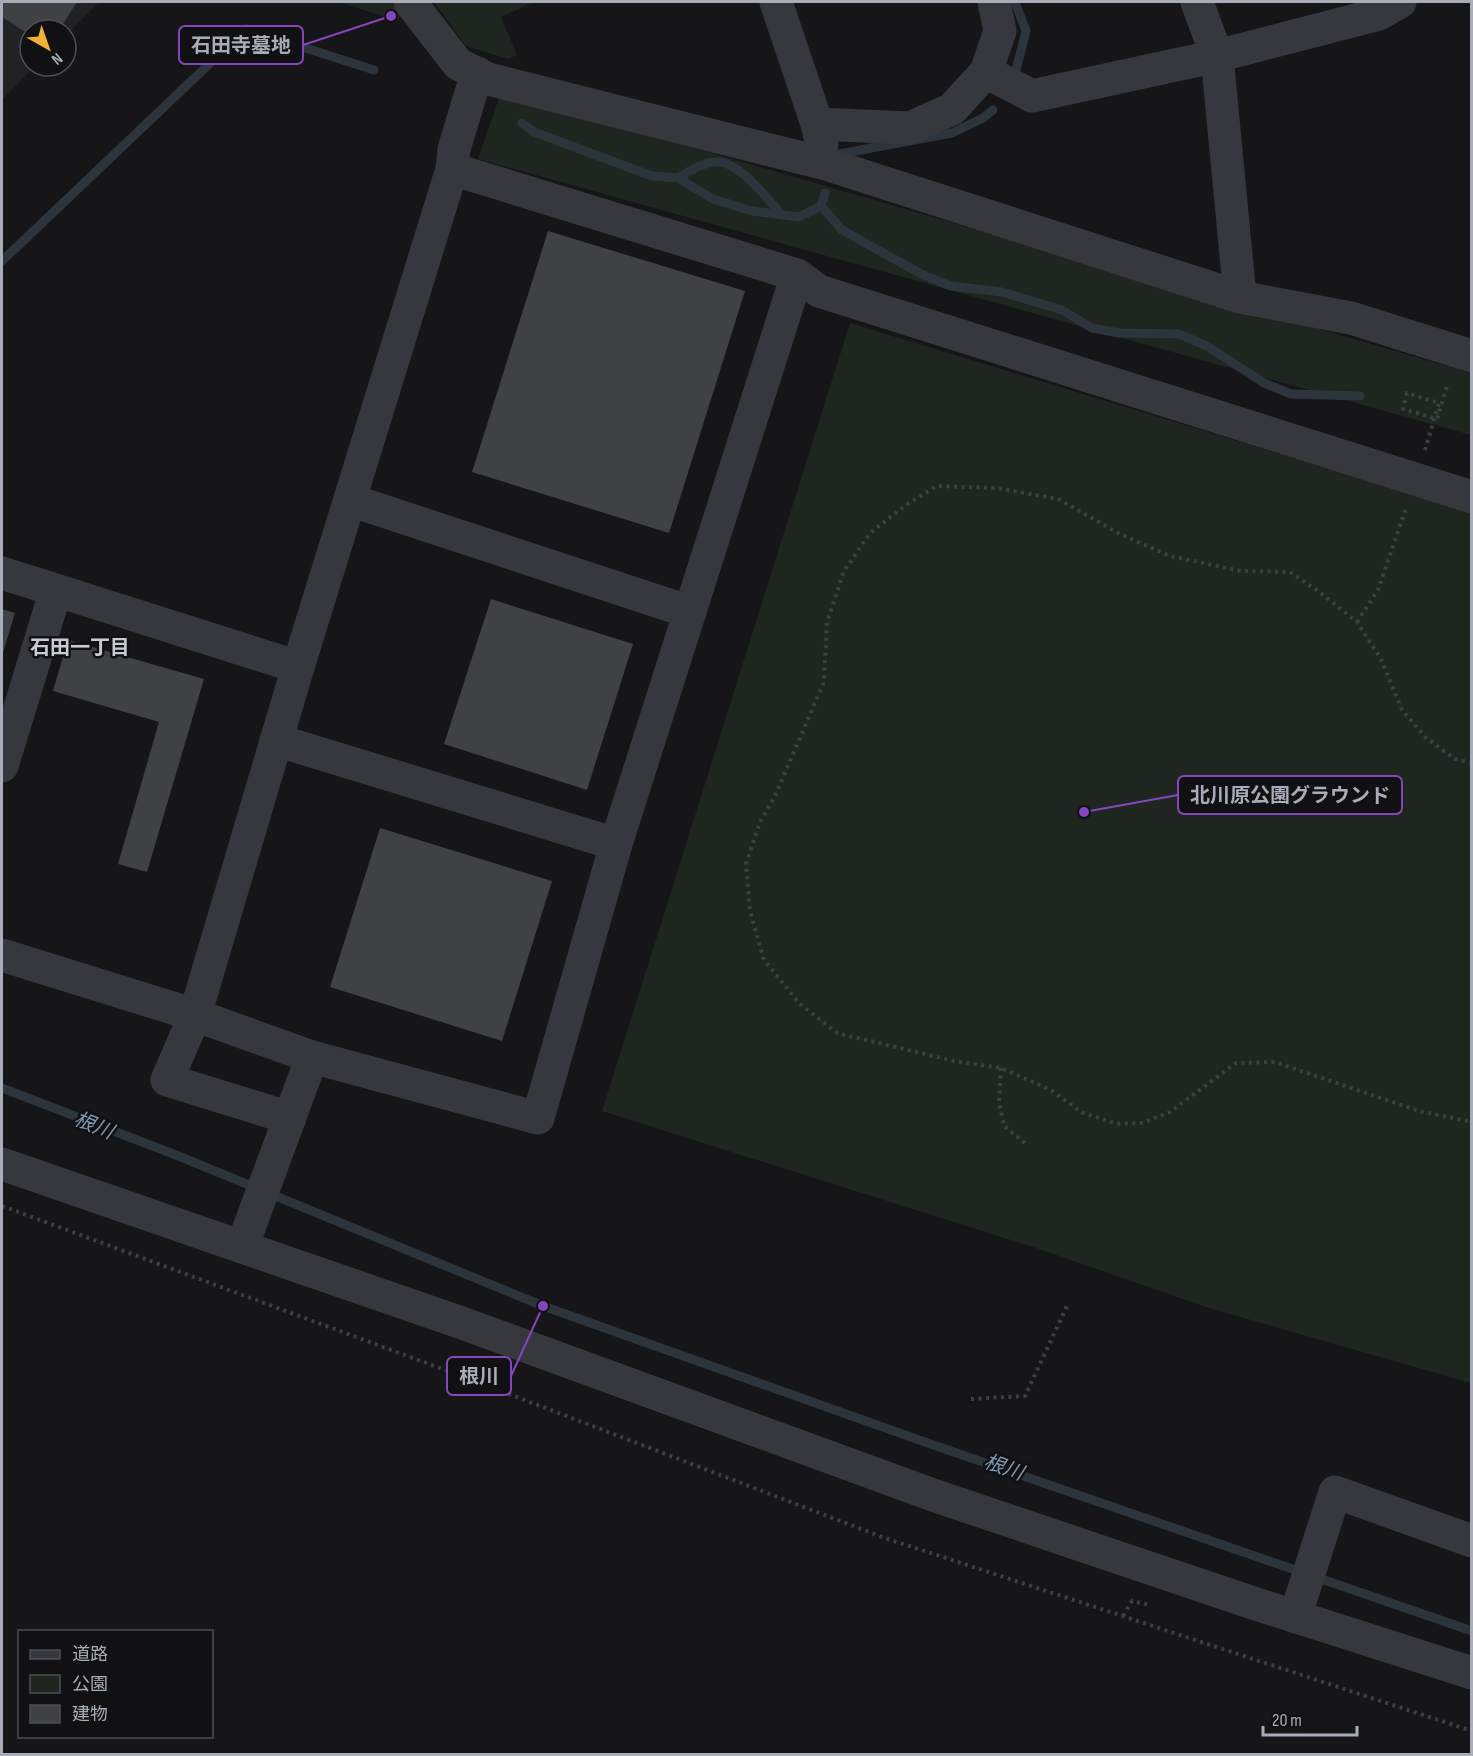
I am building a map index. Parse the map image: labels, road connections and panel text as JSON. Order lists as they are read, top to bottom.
{
  "districts": ["石田一丁目"],
  "water": ["根川"],
  "places": ["石田寺墓地", "北川原公園グラウンド", "根川"],
  "legend": ["道路", "公園", "建物"],
  "scale_bar": "20 m",
  "north": "bottom right"
}
